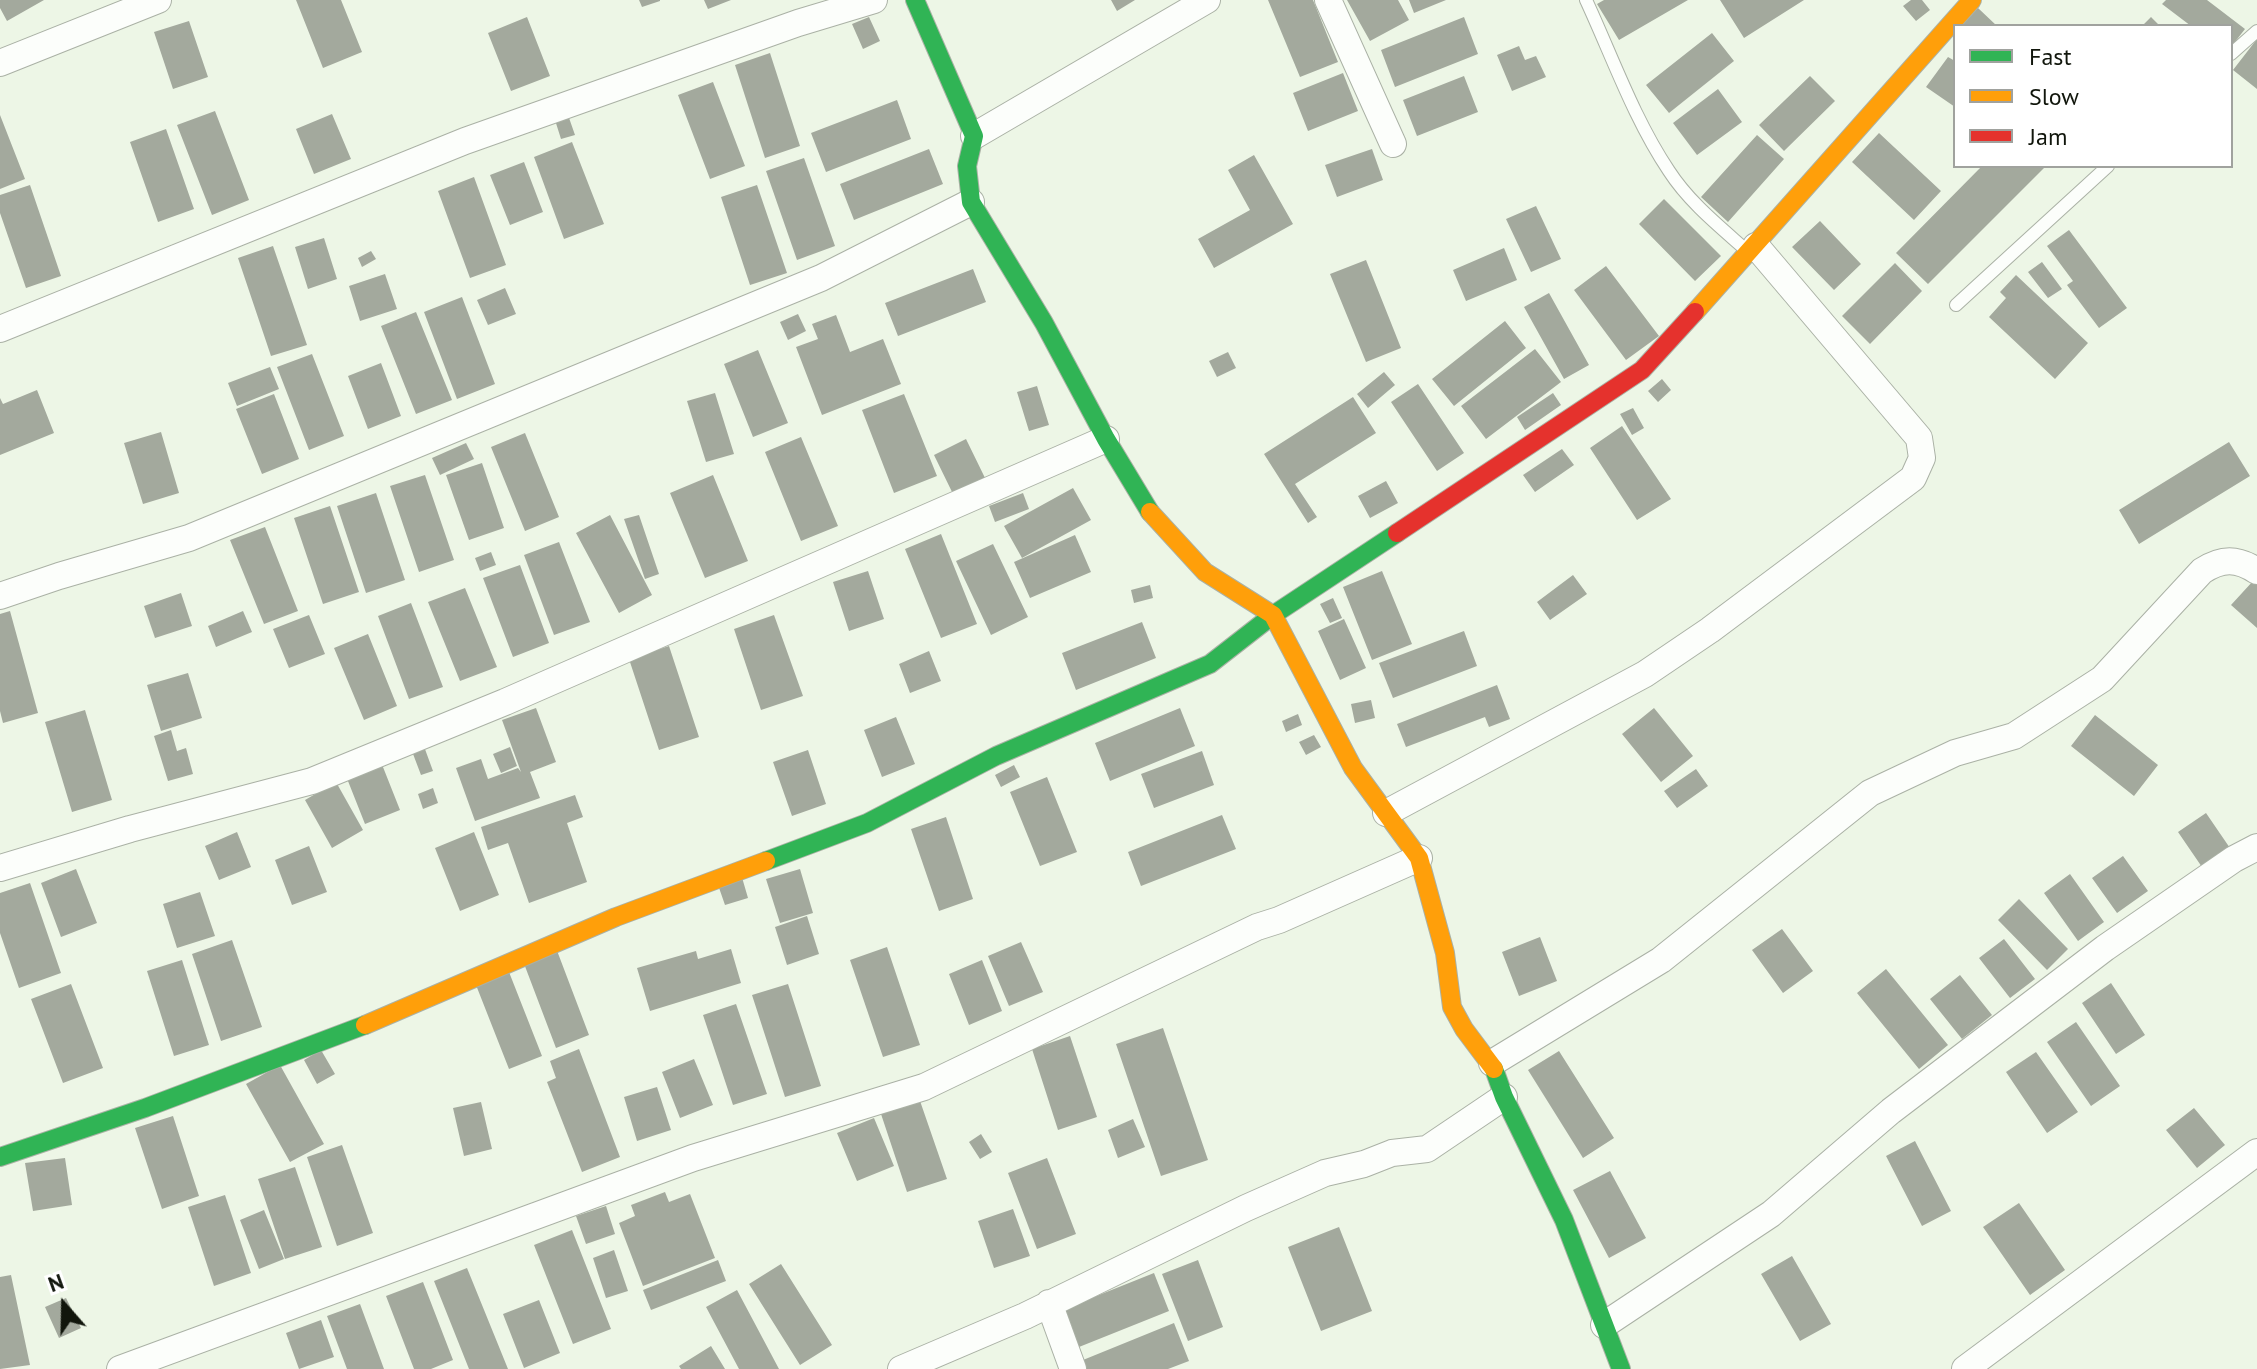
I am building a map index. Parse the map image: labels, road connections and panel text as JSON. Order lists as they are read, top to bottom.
{
  "legend": ["Fast", "Slow", "Jam"],
  "north": "top"
}
